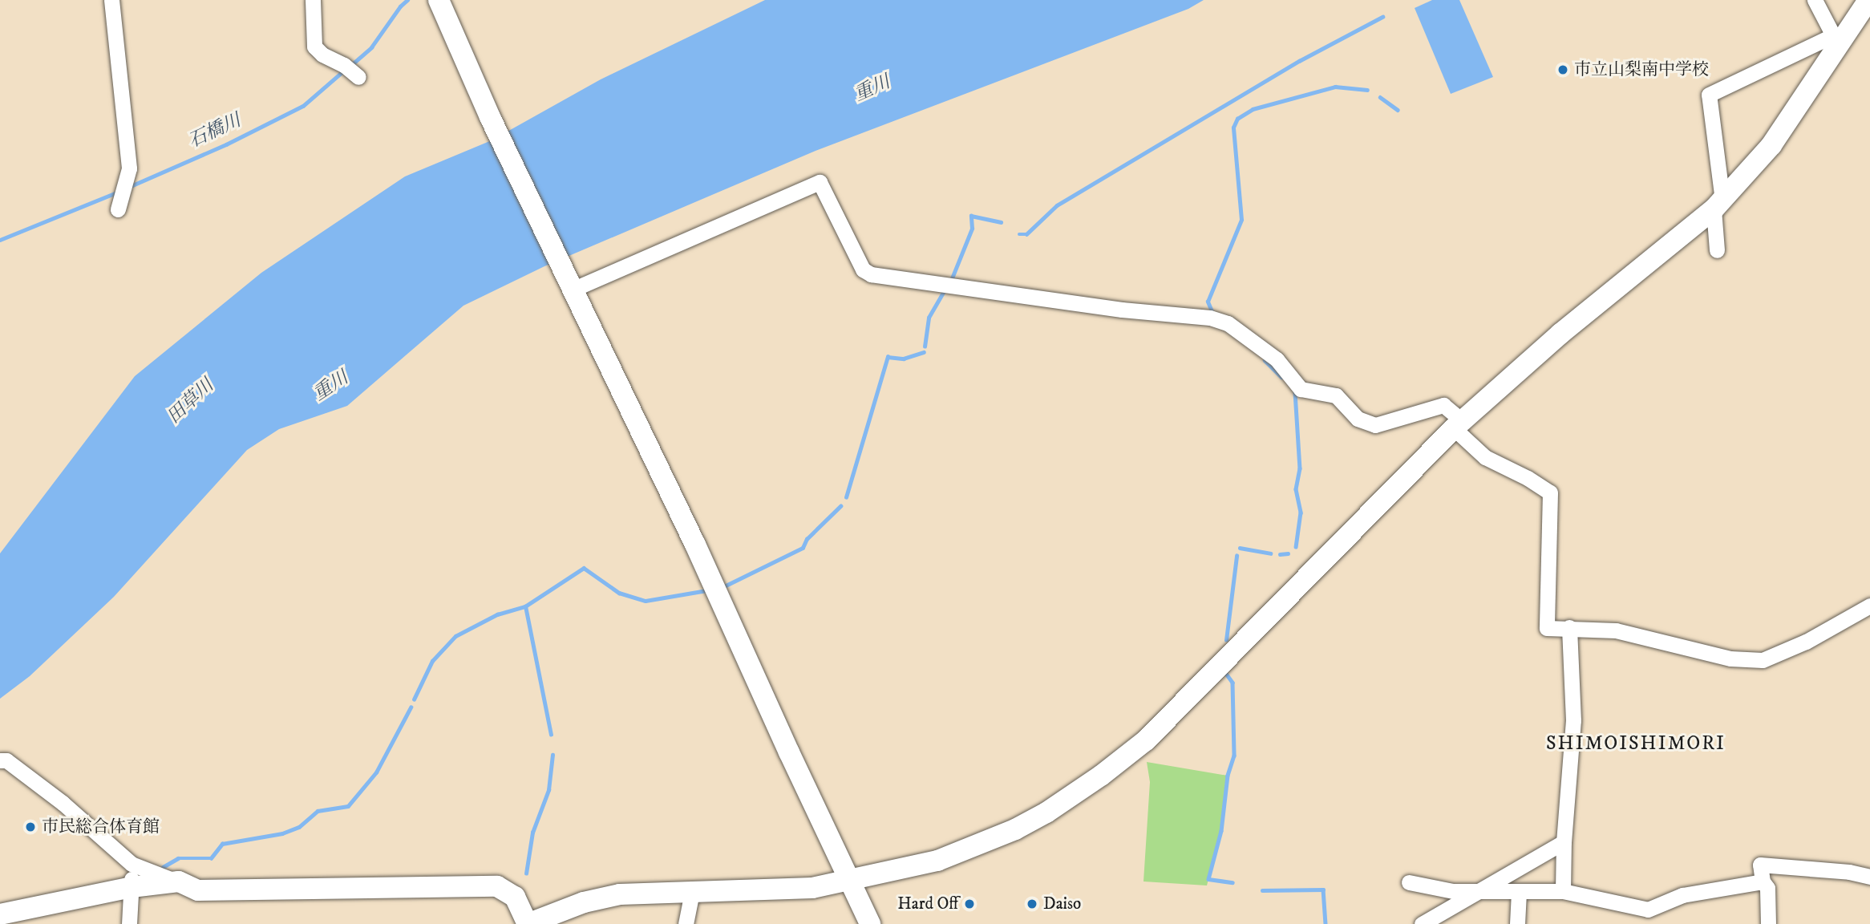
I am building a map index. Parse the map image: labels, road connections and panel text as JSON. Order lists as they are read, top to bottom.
{
  "districts": ["SHIMOISHIMORI"],
  "water": ["重川", "石橋川", "田草川"],
  "places": [
    "市立山梨南中学校",
    "市民総合体育館",
    "Hard Off",
    "Daiso"
  ]
}
